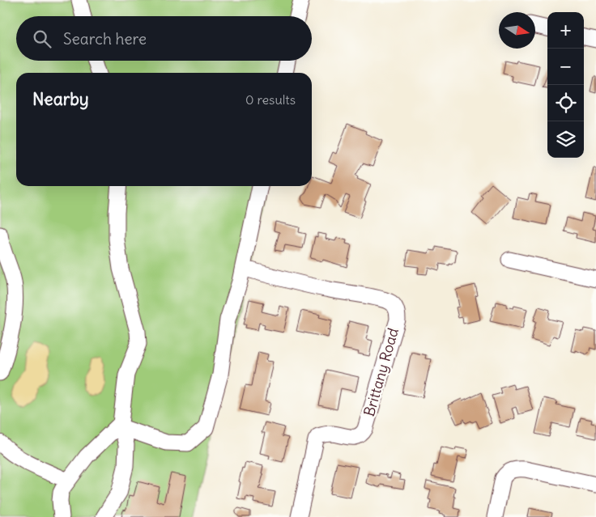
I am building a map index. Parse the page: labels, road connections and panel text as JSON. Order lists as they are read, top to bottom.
{
  "streets": {
    "street": ["Brittany Road"]
  },
  "north": "right",
  "page": {
    "map_buttons": ["+", "−"],
    "search": "Search here",
    "heading": ["Nearby", "0 results"]
  }
}
